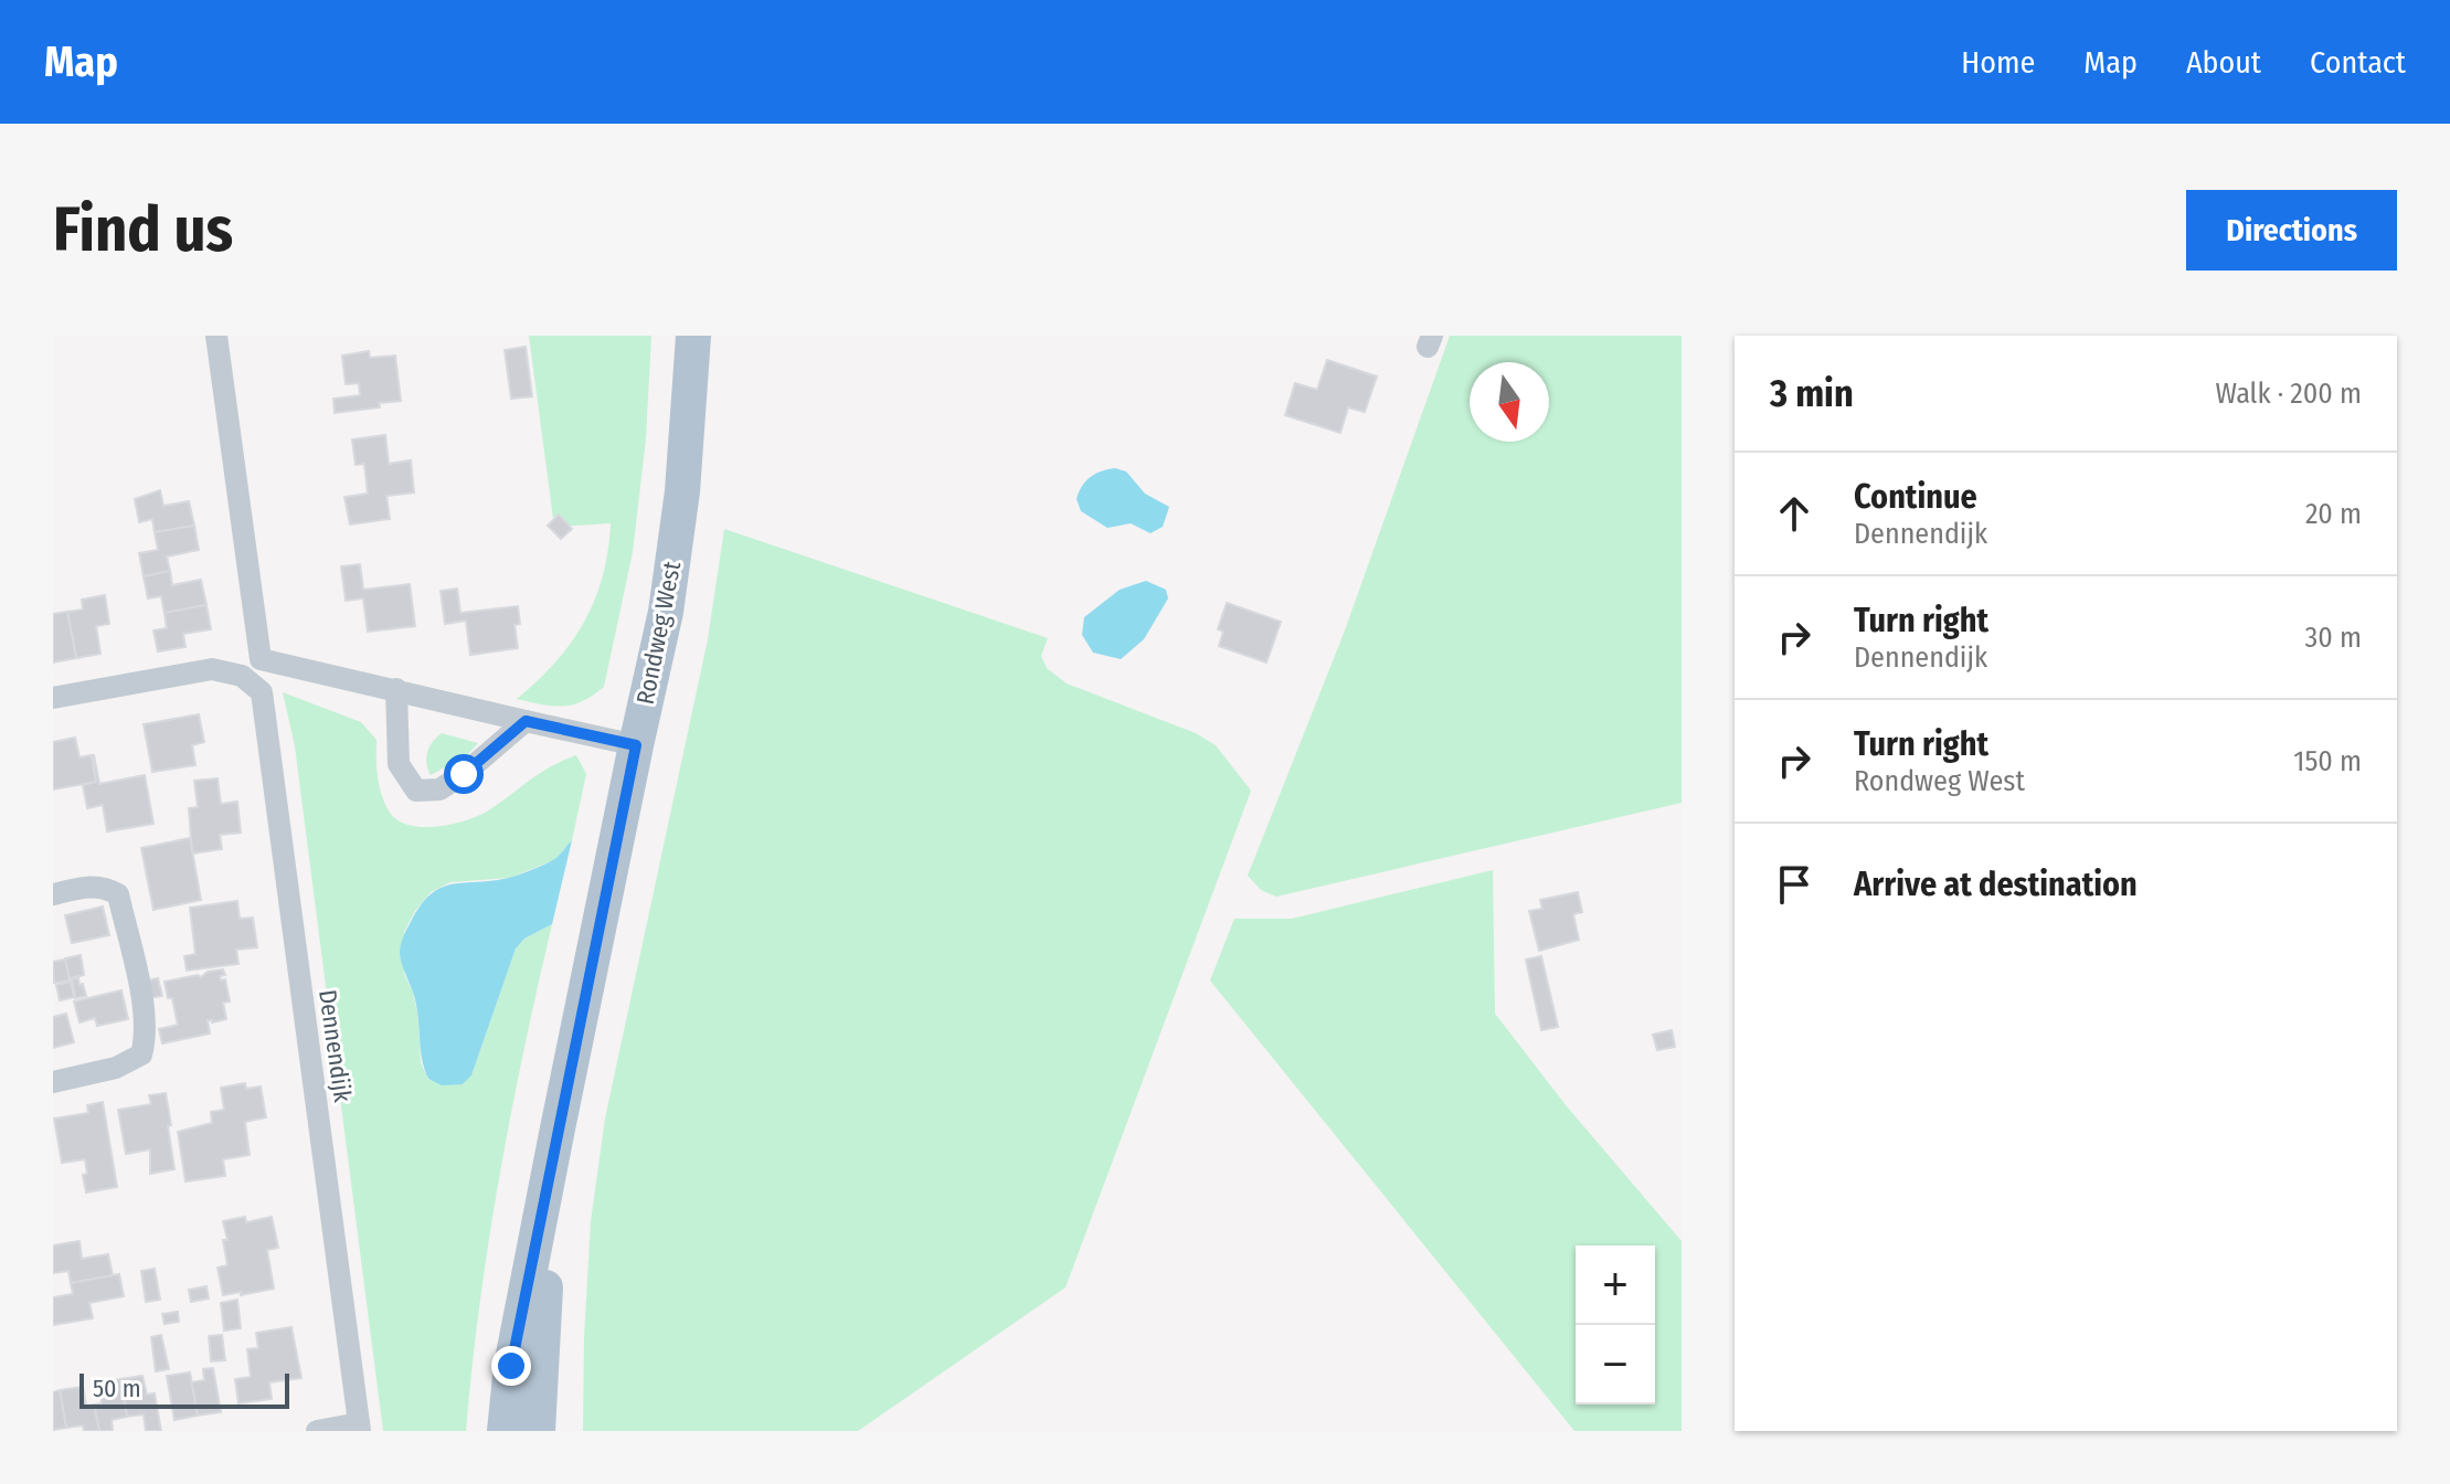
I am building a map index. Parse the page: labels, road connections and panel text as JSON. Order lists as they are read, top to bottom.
{
  "streets": {
    "main road": ["Rondweg West"],
    "street": ["Dennendijk"]
  },
  "scale_bar": "50 m",
  "north": "bottom",
  "page": {
    "header": "Map",
    "nav": [
      "Home",
      "Map",
      "About",
      "Contact"
    ],
    "buttons": "Directions",
    "title": "Find us",
    "heading": ["3 min", "Walk · 200 m"],
    "list": [
      ["Continue", "Dennendijk", "20 m"],
      ["Turn right", "Dennendijk", "30 m"],
      ["Turn right", "Rondweg West", "150 m"],
      "Arrive at destination"
    ],
    "map_buttons": ["+", "−"],
    "scale": "50 m"
  }
}
